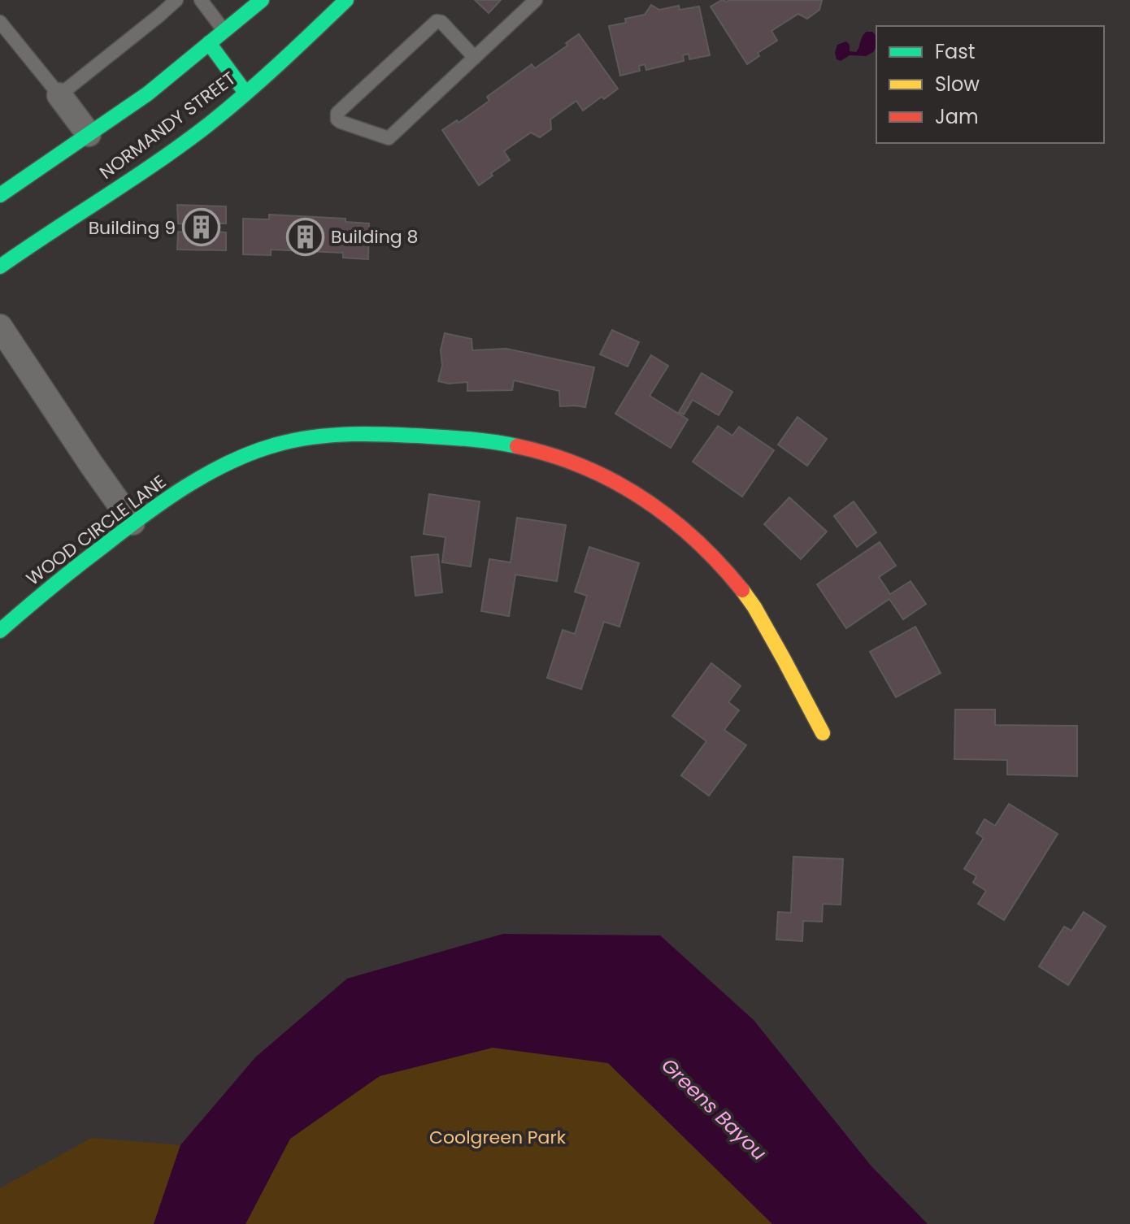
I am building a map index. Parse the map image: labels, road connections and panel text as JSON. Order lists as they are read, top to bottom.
{
  "streets": {
    "street": ["NORMANDY STREET", "WOOD CIRCLE LANE"]
  },
  "water": ["Greens Bayou"],
  "parks": ["Coolgreen Park"],
  "places": {
    "building": ["Building 9", "Building 8"]
  },
  "legend": ["Fast", "Slow", "Jam"]
}
